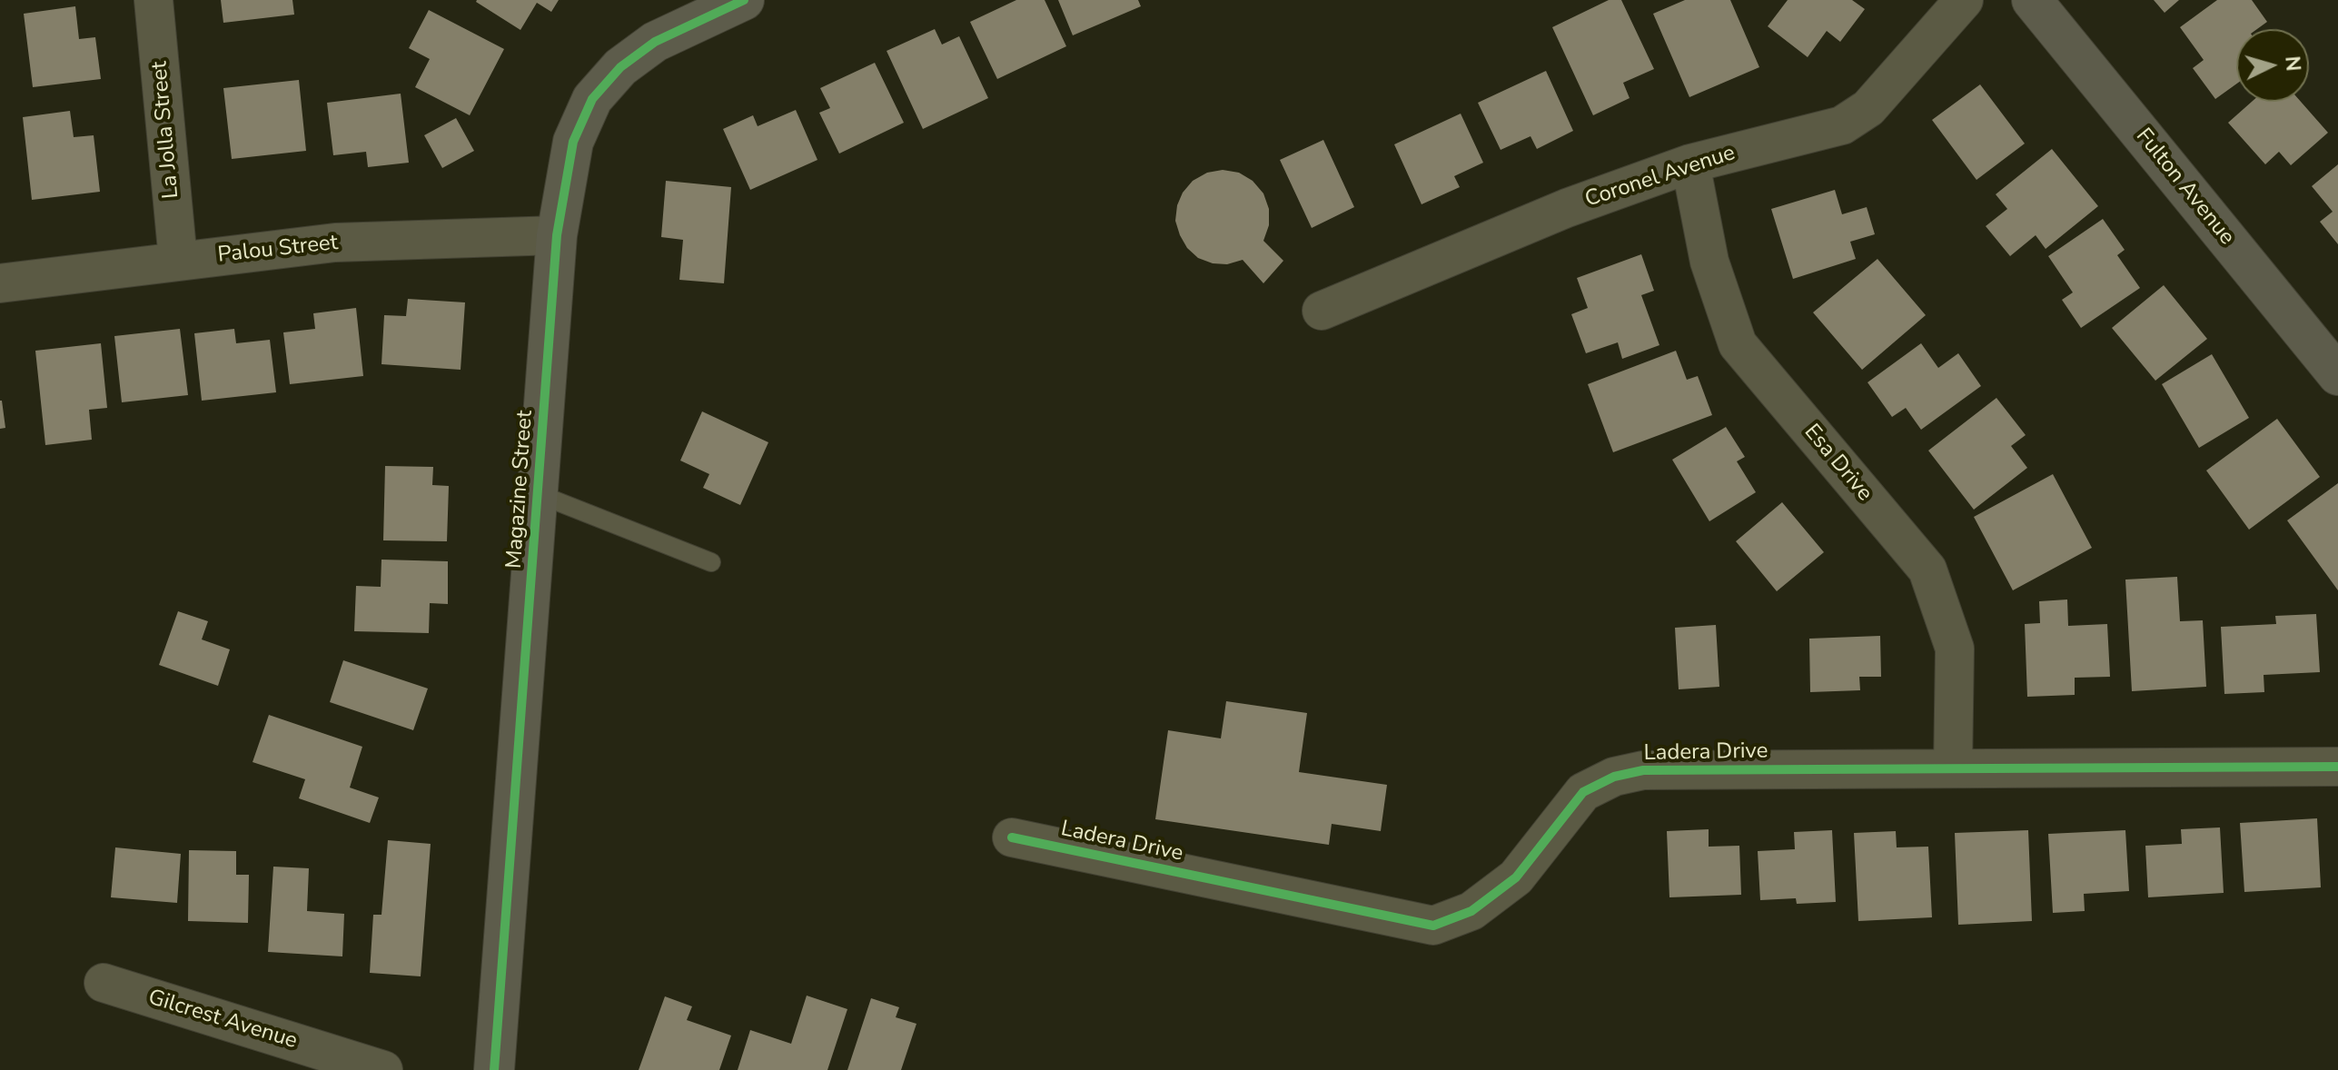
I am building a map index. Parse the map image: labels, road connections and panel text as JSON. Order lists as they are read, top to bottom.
{
  "streets": {
    "street": [
      "La Jolla Street",
      "Coronel Avenue",
      "Fulton Avenue",
      "Palou Street",
      "Esa Drive",
      "Magazine Street",
      "Ladera Drive",
      "Gilcrest Avenue"
    ]
  },
  "crossings": [
    ["La Jolla Street", "Palou Street"],
    ["Coronel Avenue", "Esa Drive"],
    ["Palou Street", "Magazine Street"],
    ["Esa Drive", "Ladera Drive"]
  ],
  "north": "right"
}
